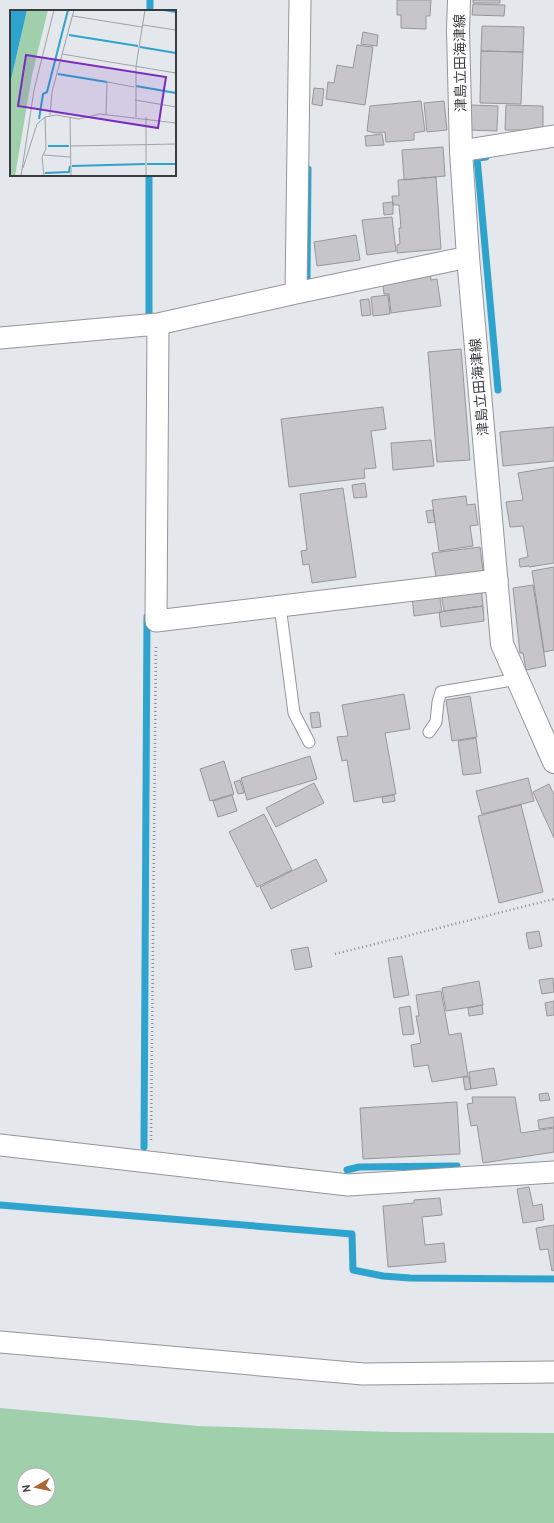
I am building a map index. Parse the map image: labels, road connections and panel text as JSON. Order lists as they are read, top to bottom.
{
  "streets": {
    "main road": ["津島立田海津線"]
  },
  "north": "left"
}
